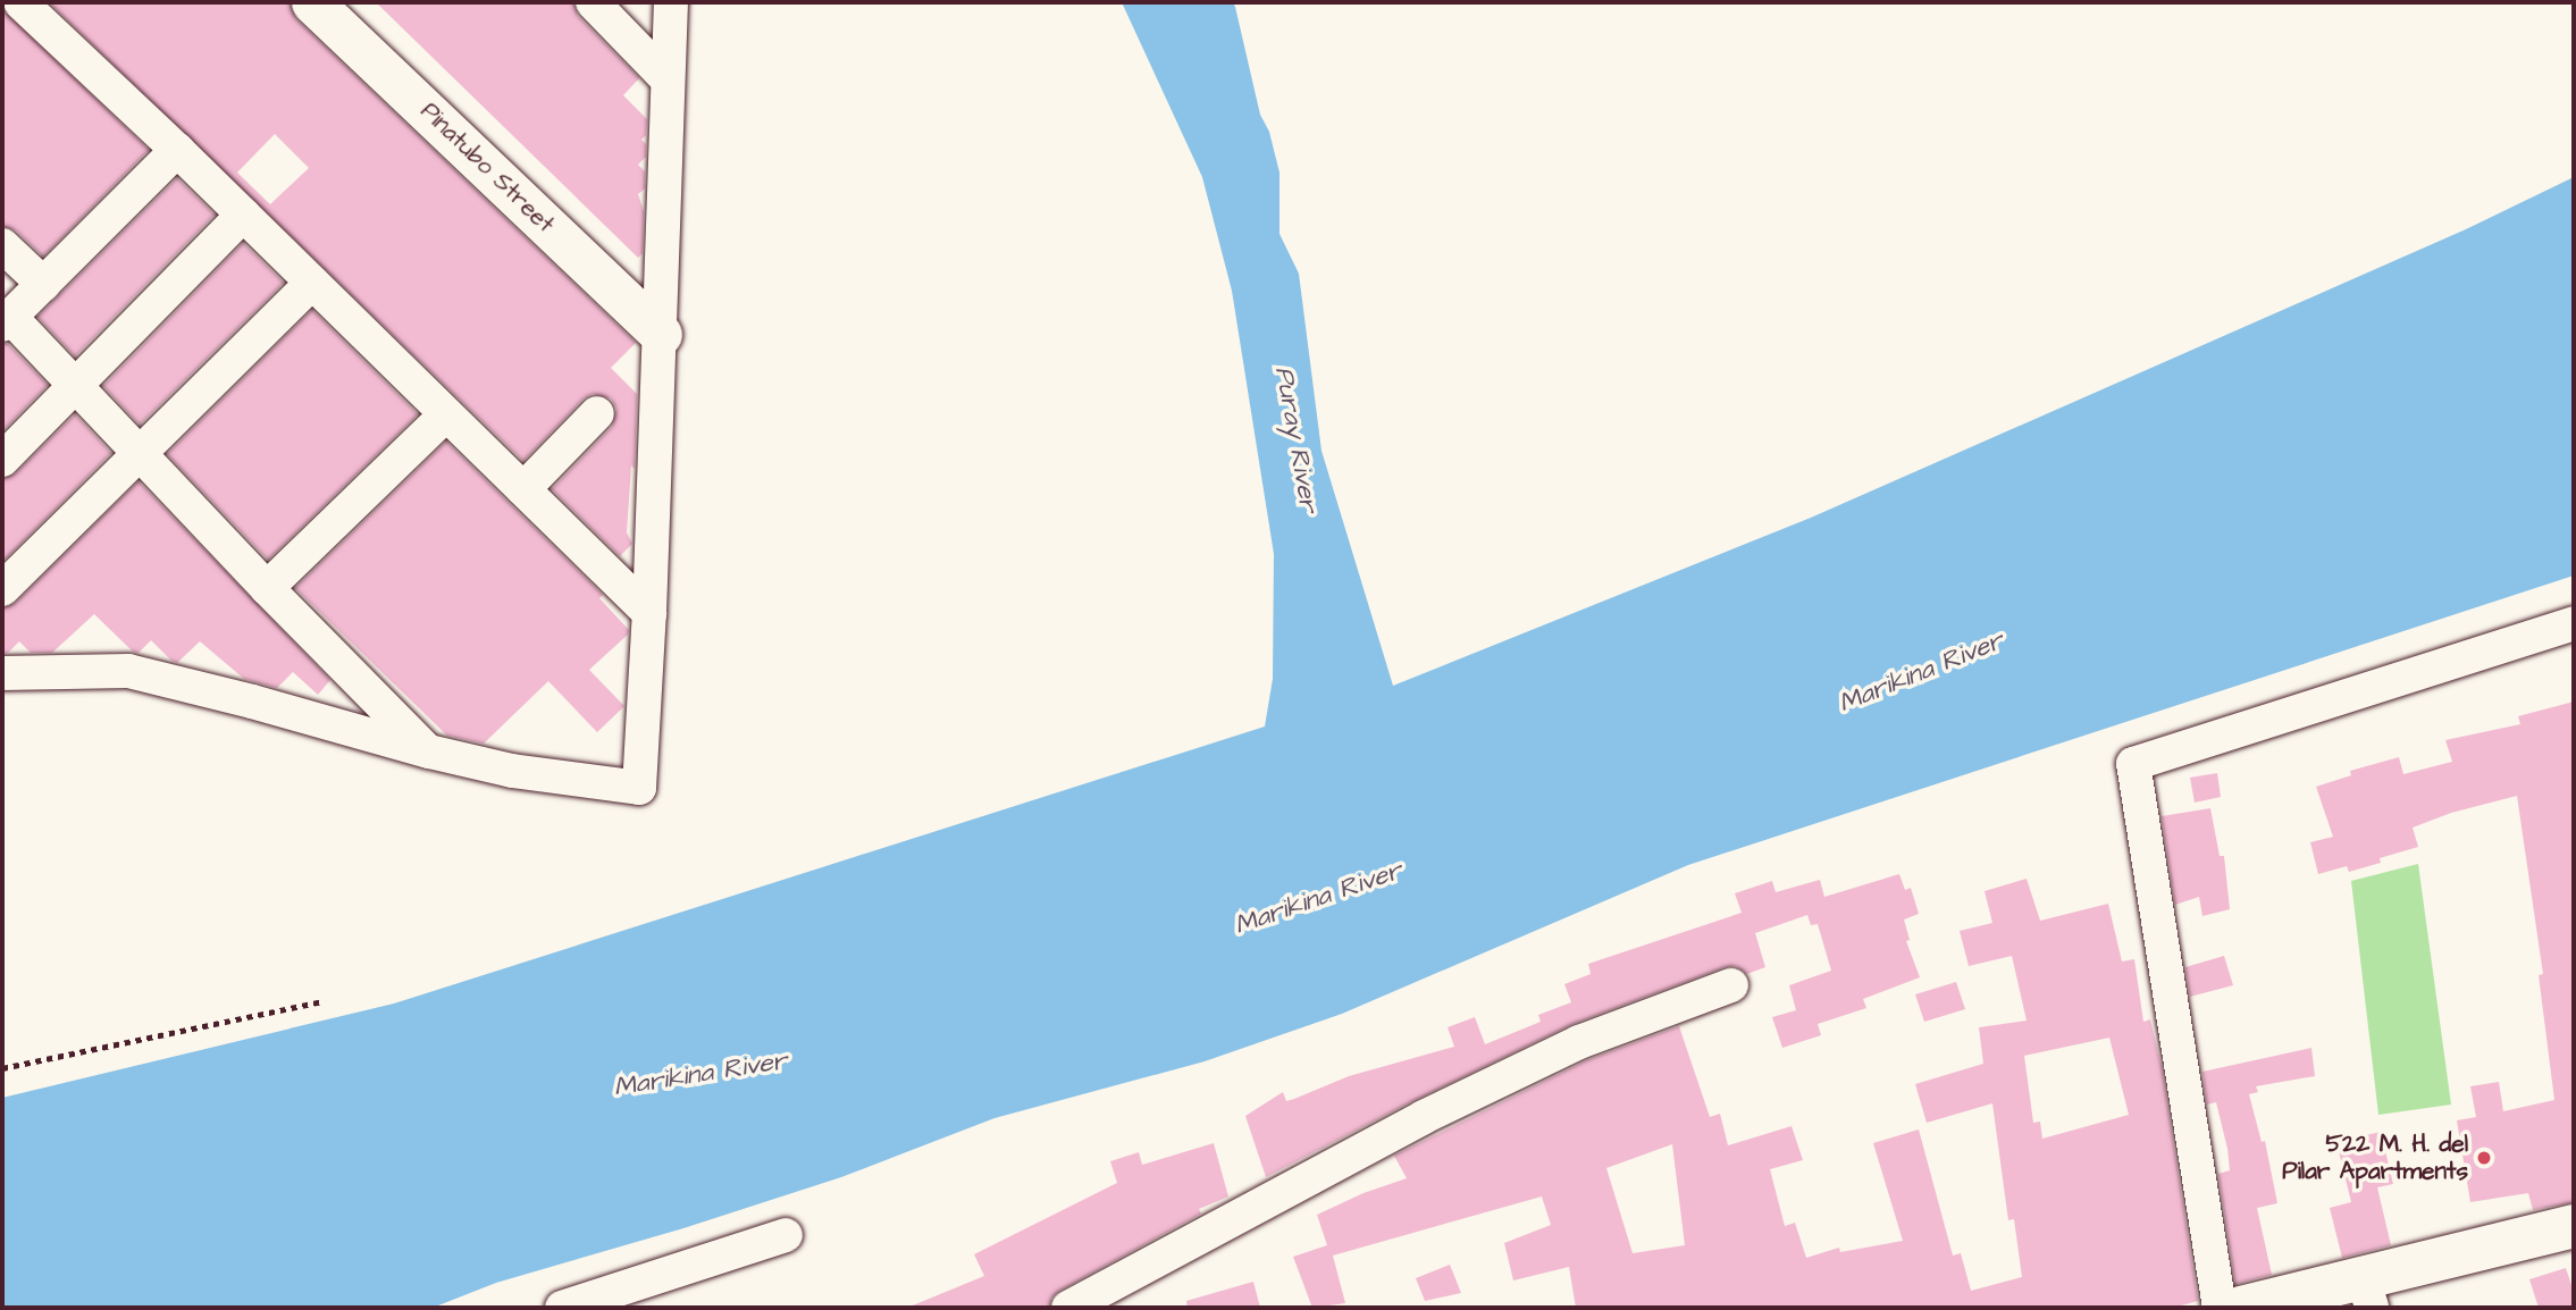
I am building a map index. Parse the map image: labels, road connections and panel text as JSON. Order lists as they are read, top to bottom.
{
  "streets": {
    "street": ["Pinatubo Street"]
  },
  "water": ["Puray River", "Marikina River"],
  "places": ["522 M. H. del Pilar Apartments"]
}
